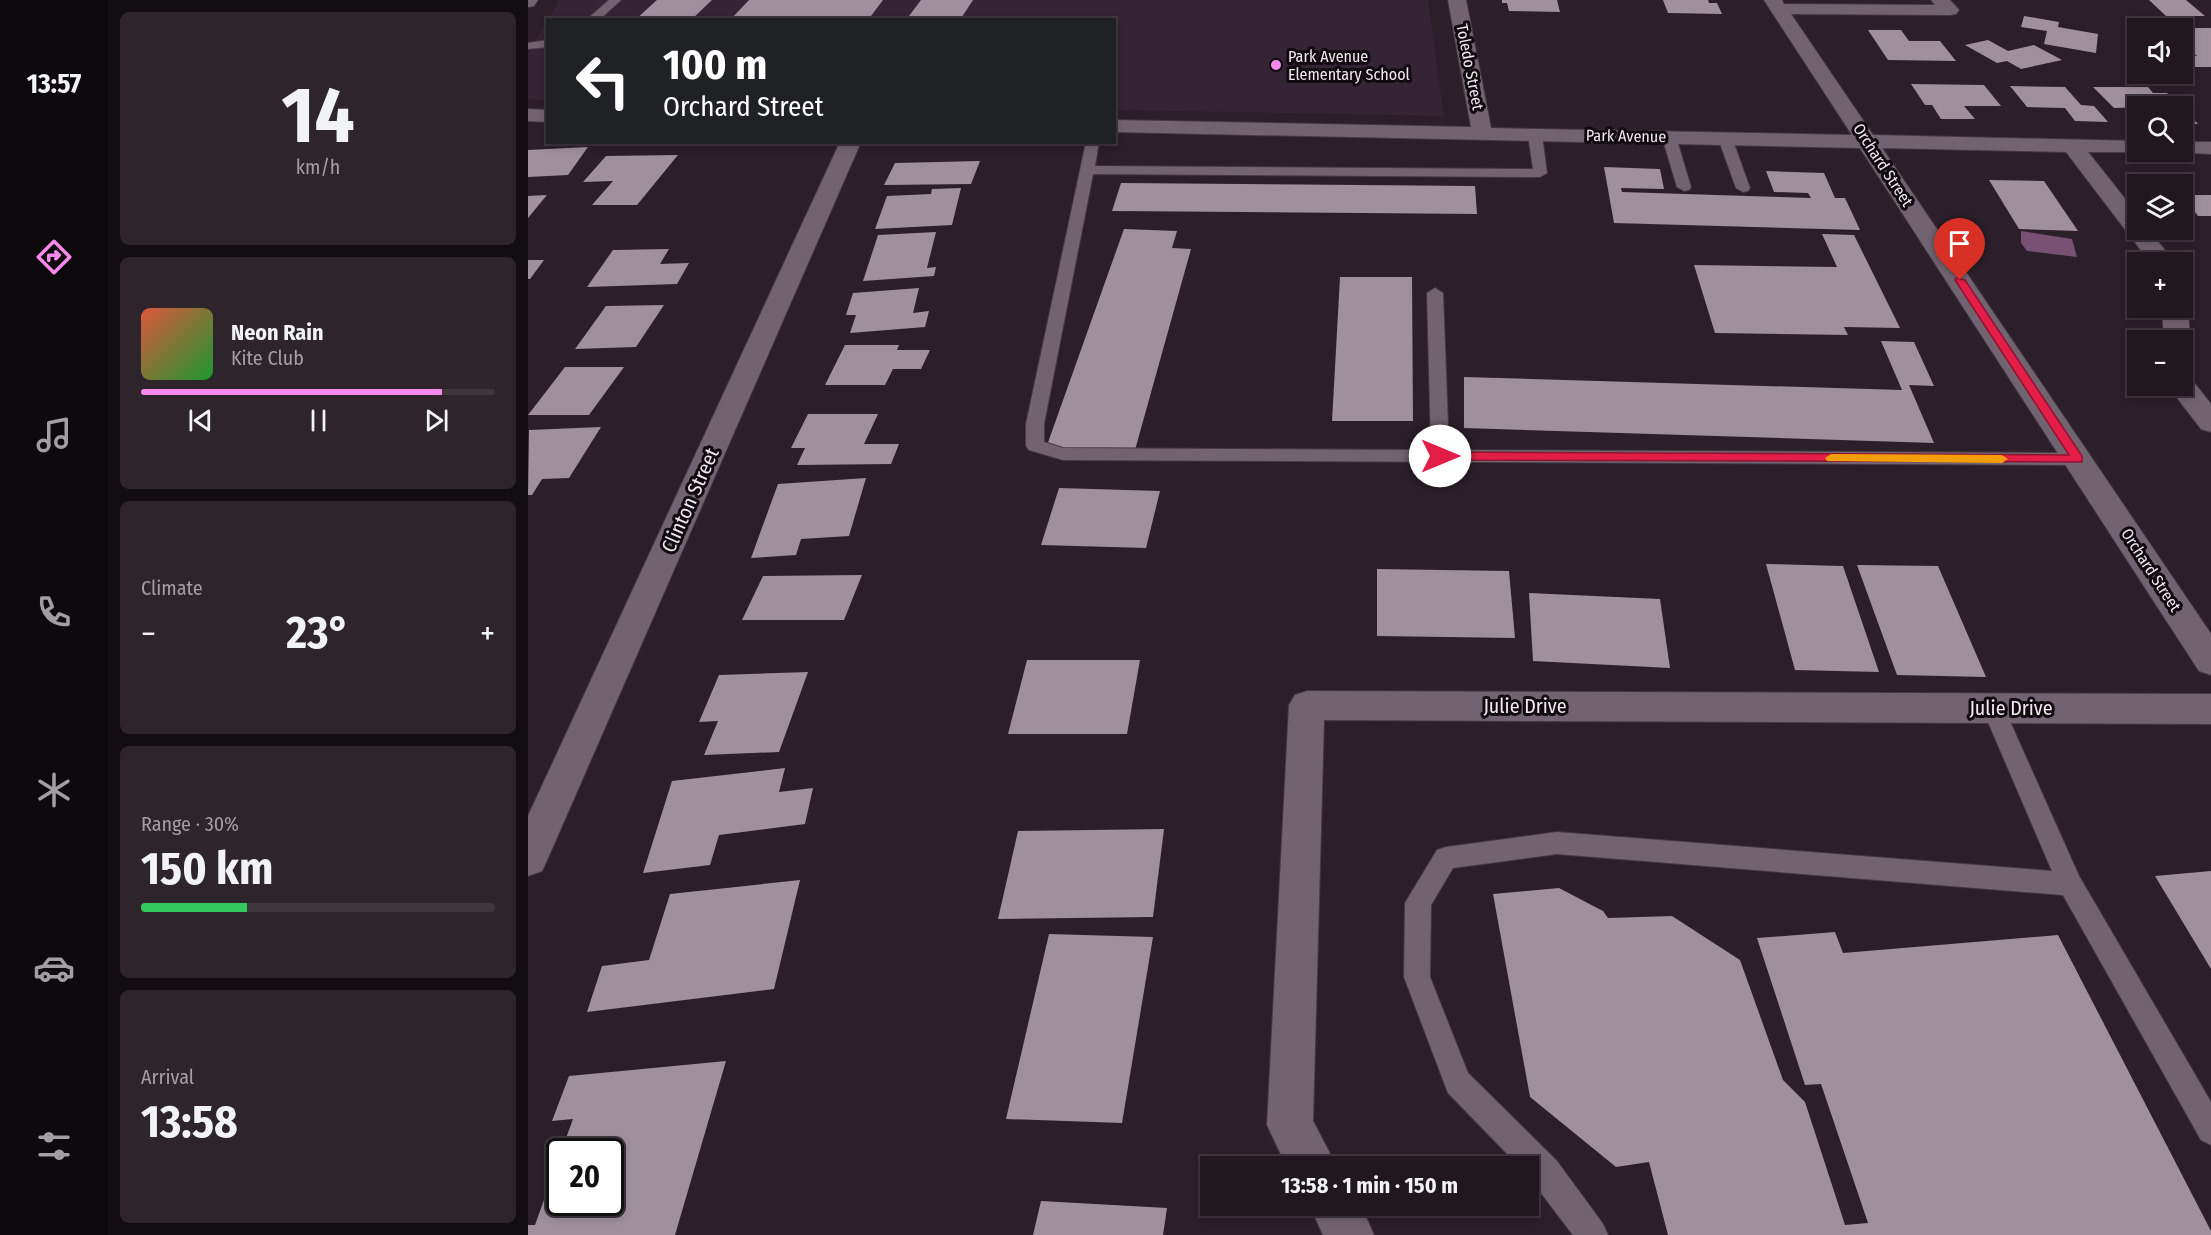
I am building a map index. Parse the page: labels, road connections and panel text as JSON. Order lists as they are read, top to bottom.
{
  "streets": {
    "street": [
      "Toledo Street",
      "Park Avenue",
      "Orchard Street",
      "Clinton Street",
      "Julie Drive"
    ]
  },
  "crossings": [
    ["Toledo Street", "Park Avenue"],
    ["Park Avenue", "Orchard Street"]
  ],
  "places": ["Park Avenue Elementary School"],
  "page": {
    "tabs": "13:57",
    "tile": [
      ["14", "km/h"],
      "Climate",
      ["Range · 30%", "150 km"],
      ["Arrival", "13:58"]
    ],
    "map_buttons": ["+", "−"],
    "turn": ["100 m", "Orchard Street"],
    "song": ["Neon Rain", "Kite Club"],
    "heat": ["−", "23°", "+"],
    "limit": "20",
    "trip": "13:58 · 1 min · 150 m"
  }
}
